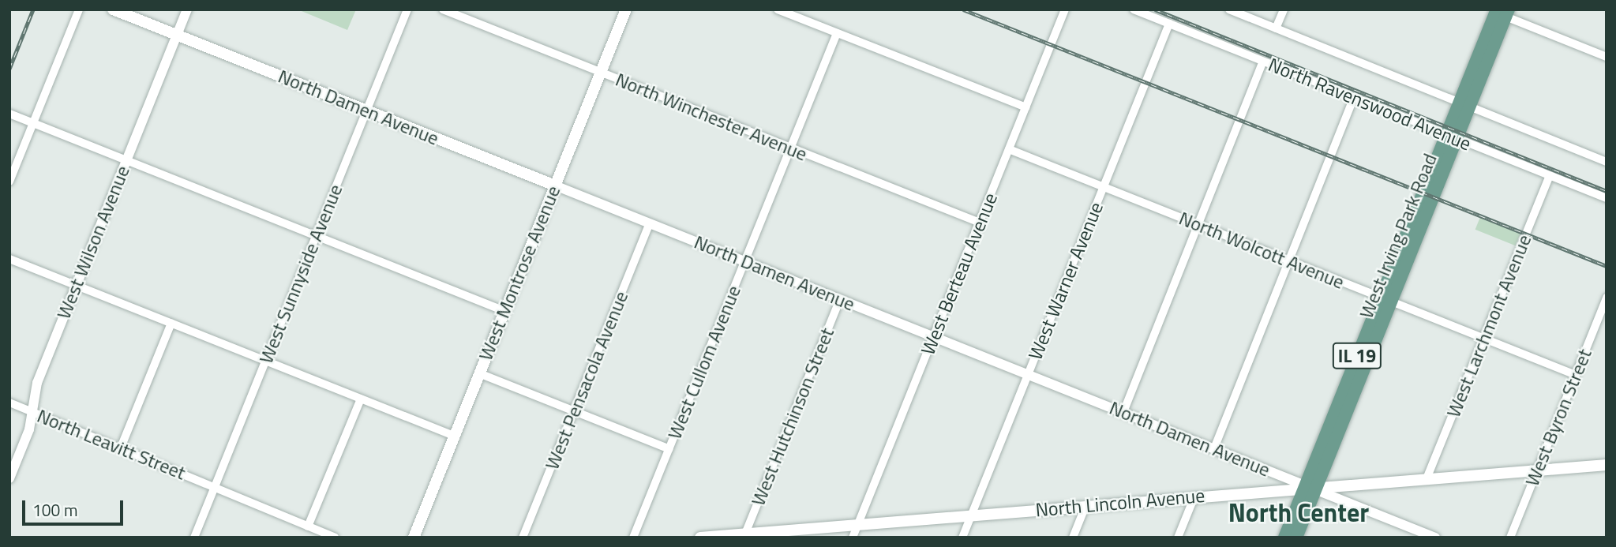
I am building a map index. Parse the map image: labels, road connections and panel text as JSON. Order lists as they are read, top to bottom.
{
  "streets": {
    "main road": [
      "North Damen Avenue",
      "West Irving Park Road",
      "West Montrose Avenue",
      "IL 19",
      "North Lincoln Avenue"
    ],
    "street": [
      "North Ravenswood Avenue",
      "North Winchester Avenue",
      "West Wilson Avenue",
      "North Wolcott Avenue",
      "West Sunnyside Avenue",
      "West Berteau Avenue",
      "West Warner Avenue",
      "West Larchmont Avenue",
      "West Cullom Avenue",
      "West Pensacola Avenue",
      "West Hutchinson Street",
      "West Byron Street",
      "North Leavitt Street"
    ]
  },
  "crossings": [
    ["North Ravenswood Avenue", "West Irving Park Road"],
    ["North Ravenswood Avenue", "West Warner Avenue"],
    ["North Ravenswood Avenue", "West Larchmont Avenue"],
    ["North Damen Avenue", "West Irving Park Road"],
    ["North Damen Avenue", "West Wilson Avenue"],
    ["North Damen Avenue", "West Montrose Avenue"],
    ["North Damen Avenue", "West Sunnyside Avenue"],
    ["North Damen Avenue", "West Berteau Avenue"],
    ["North Damen Avenue", "West Warner Avenue"],
    ["North Damen Avenue", "West Cullom Avenue"],
    ["North Damen Avenue", "West Pensacola Avenue"],
    ["North Damen Avenue", "West Hutchinson Street"],
    ["North Damen Avenue", "North Lincoln Avenue"],
    ["North Winchester Avenue", "West Montrose Avenue"],
    ["North Winchester Avenue", "West Berteau Avenue"],
    ["North Winchester Avenue", "West Cullom Avenue"],
    ["West Irving Park Road", "North Wolcott Avenue"],
    ["West Irving Park Road", "North Lincoln Avenue"],
    ["West Wilson Avenue", "North Leavitt Street"],
    ["North Wolcott Avenue", "West Berteau Avenue"],
    ["North Wolcott Avenue", "West Warner Avenue"],
    ["North Wolcott Avenue", "West Larchmont Avenue"],
    ["North Wolcott Avenue", "West Byron Street"],
    ["West Sunnyside Avenue", "North Leavitt Street"],
    ["West Berteau Avenue", "North Lincoln Avenue"],
    ["West Warner Avenue", "North Lincoln Avenue"],
    ["West Larchmont Avenue", "North Lincoln Avenue"],
    ["West Hutchinson Street", "North Lincoln Avenue"],
    ["West Byron Street", "North Lincoln Avenue"]
  ],
  "districts": ["North Center"],
  "scale_bar": "100 m"
}
